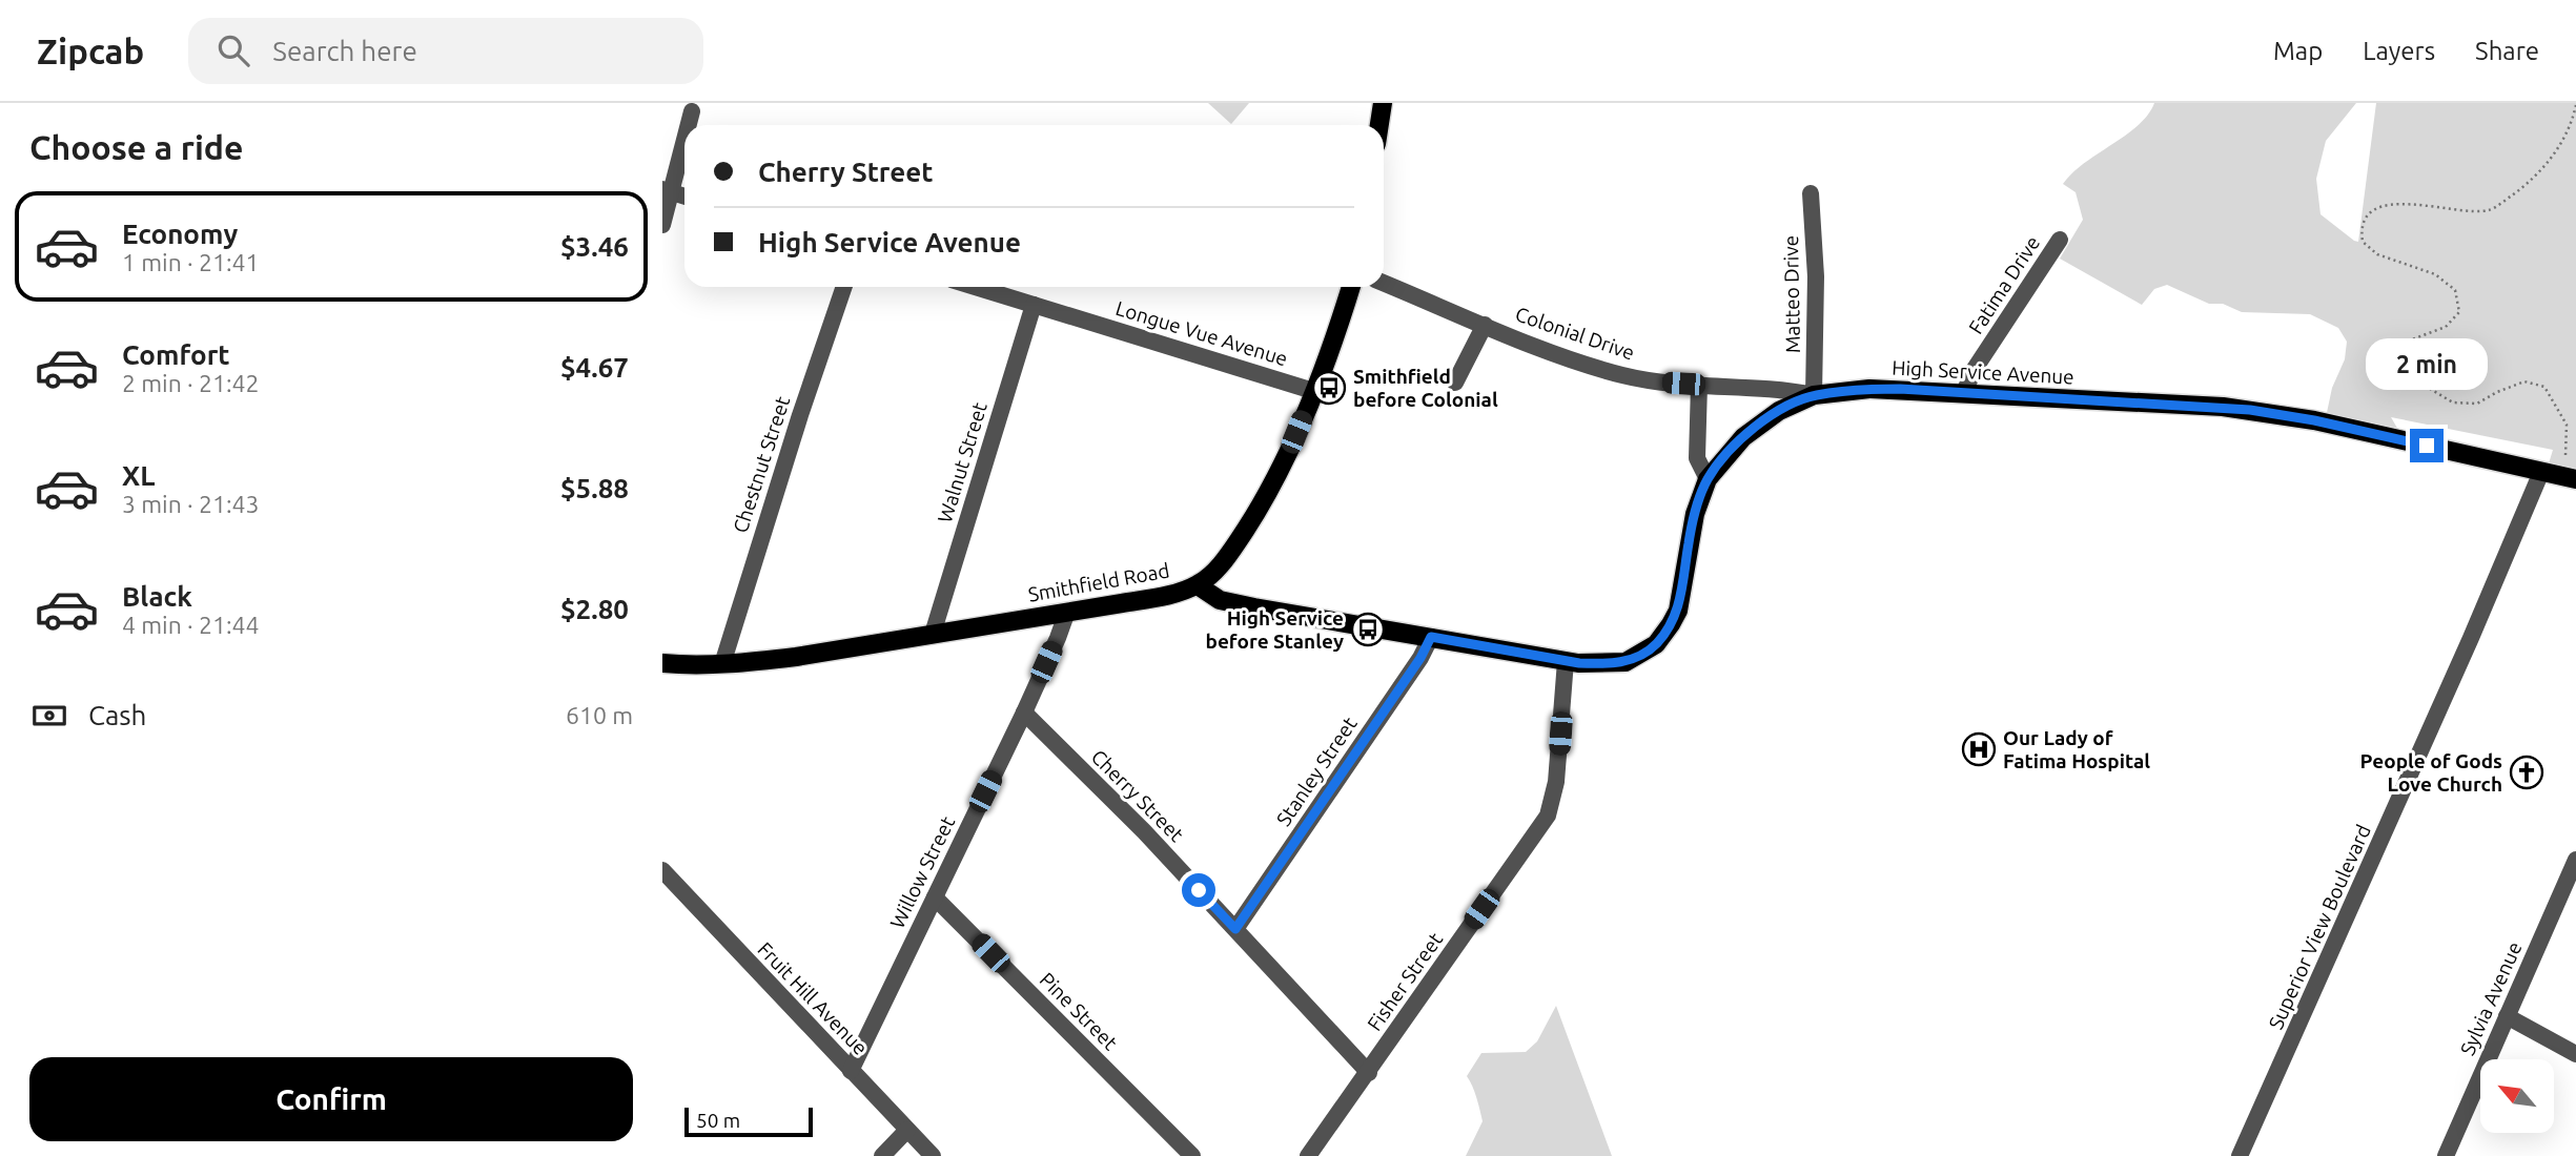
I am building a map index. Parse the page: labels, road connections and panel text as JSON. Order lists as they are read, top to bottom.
{
  "streets": {
    "main road": ["High Service Avenue", "Smithfield Road"],
    "street": [
      "Fatima Drive",
      "Matteo Drive",
      "Longue Vue Avenue",
      "Colonial Drive",
      "Walnut Street",
      "Chestnut Street",
      "Stanley Street",
      "Cherry Street",
      "Willow Street",
      "Superior View Boulevard",
      "Fisher Street",
      "Fruit Hill Avenue",
      "Sylvia Avenue",
      "Pine Street"
    ]
  },
  "crossings": [
    ["Fatima Drive", "High Service Avenue"],
    ["Matteo Drive", "Colonial Drive"],
    ["Matteo Drive", "High Service Avenue"],
    ["Longue Vue Avenue", "Walnut Street"],
    ["Longue Vue Avenue", "Smithfield Road"],
    ["Colonial Drive", "High Service Avenue"],
    ["High Service Avenue", "Smithfield Road"],
    ["High Service Avenue", "Stanley Street"],
    ["High Service Avenue", "Superior View Boulevard"],
    ["High Service Avenue", "Fisher Street"],
    ["Walnut Street", "Smithfield Road"],
    ["Chestnut Street", "Smithfield Road"],
    ["Smithfield Road", "Willow Street"],
    ["Stanley Street", "Cherry Street"],
    ["Cherry Street", "Willow Street"],
    ["Cherry Street", "Fisher Street"],
    ["Willow Street", "Fruit Hill Avenue"],
    ["Willow Street", "Pine Street"]
  ],
  "places": {
    "bus stop": ["Smithfield before Colonial", "High Service before Stanley"],
    "hospital": ["Our Lady of Fatima Hospital"],
    "church": ["People of Gods Love Church"]
  },
  "scale_bar": "50 m",
  "north": "top left",
  "page": {
    "header": "Zipcab",
    "search": "Search here",
    "nav": ["Map", "Layers", "Share"],
    "heading": "Choose a ride",
    "banner": ["Cherry Street", "High Service Avenue"],
    "list": [
      {
        "name": "Economy",
        "note": "1 min · 21:41",
        "value": "$3.46"
      },
      {
        "name": "Comfort",
        "note": "2 min · 21:42",
        "value": "$4.67"
      },
      {
        "name": "XL",
        "note": "3 min · 21:43",
        "value": "$5.88"
      },
      {
        "name": "Black",
        "note": "4 min · 21:44",
        "value": "$2.80"
      }
    ],
    "bubble": "2 min",
    "pay": ["Cash", "610 m"],
    "buttons": "Confirm",
    "scale": "50 m"
  }
}
